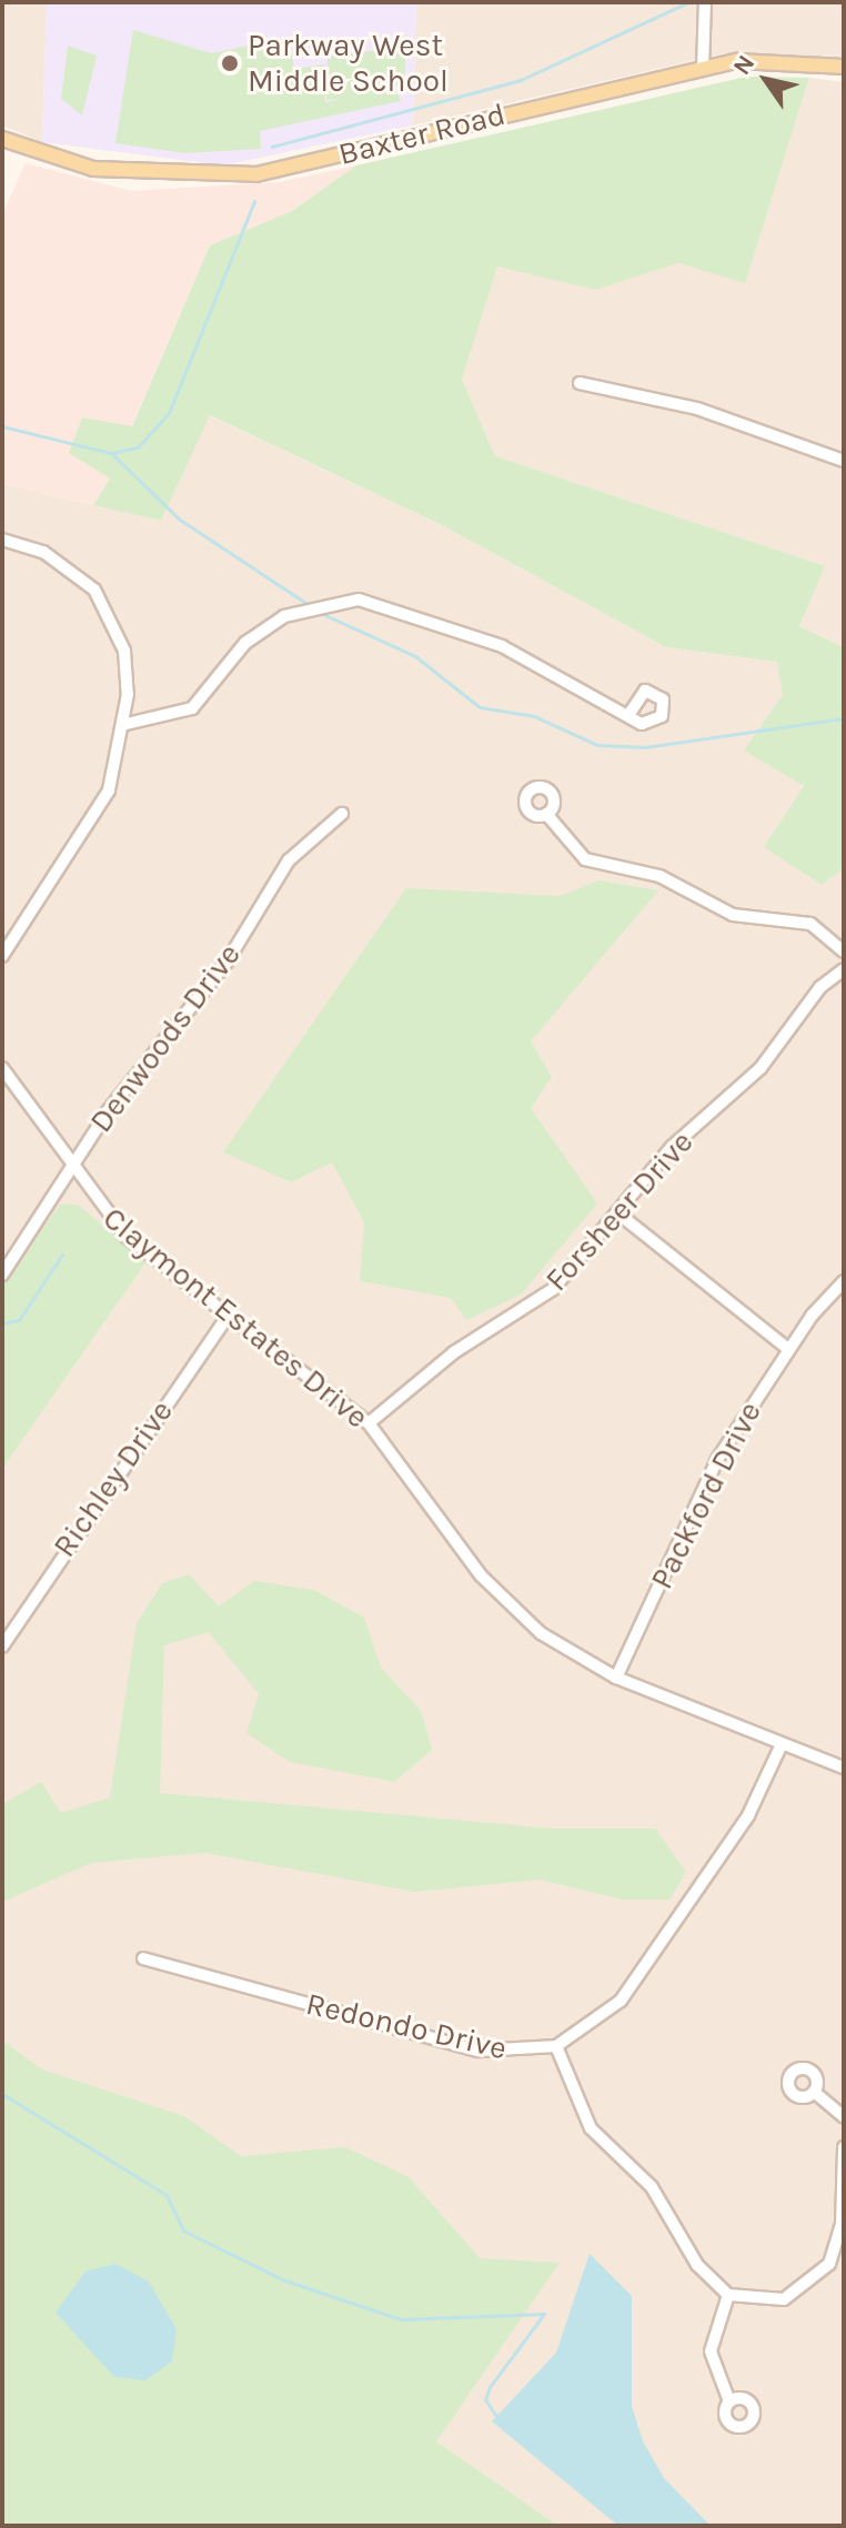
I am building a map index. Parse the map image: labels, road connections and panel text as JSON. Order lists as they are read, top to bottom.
{
  "streets": {
    "main road": ["Baxter Road"],
    "street": [
      "Denwoods Drive",
      "Forsheer Drive",
      "Claymont Estates Drive",
      "Richley Drive",
      "Packford Drive",
      "Redondo Drive"
    ]
  },
  "crossings": [
    ["Denwoods Drive", "Claymont Estates Drive"],
    ["Forsheer Drive", "Claymont Estates Drive"],
    ["Claymont Estates Drive", "Richley Drive"],
    ["Claymont Estates Drive", "Packford Drive"]
  ],
  "places": ["Parkway West Middle School"],
  "north": "top left"
}
